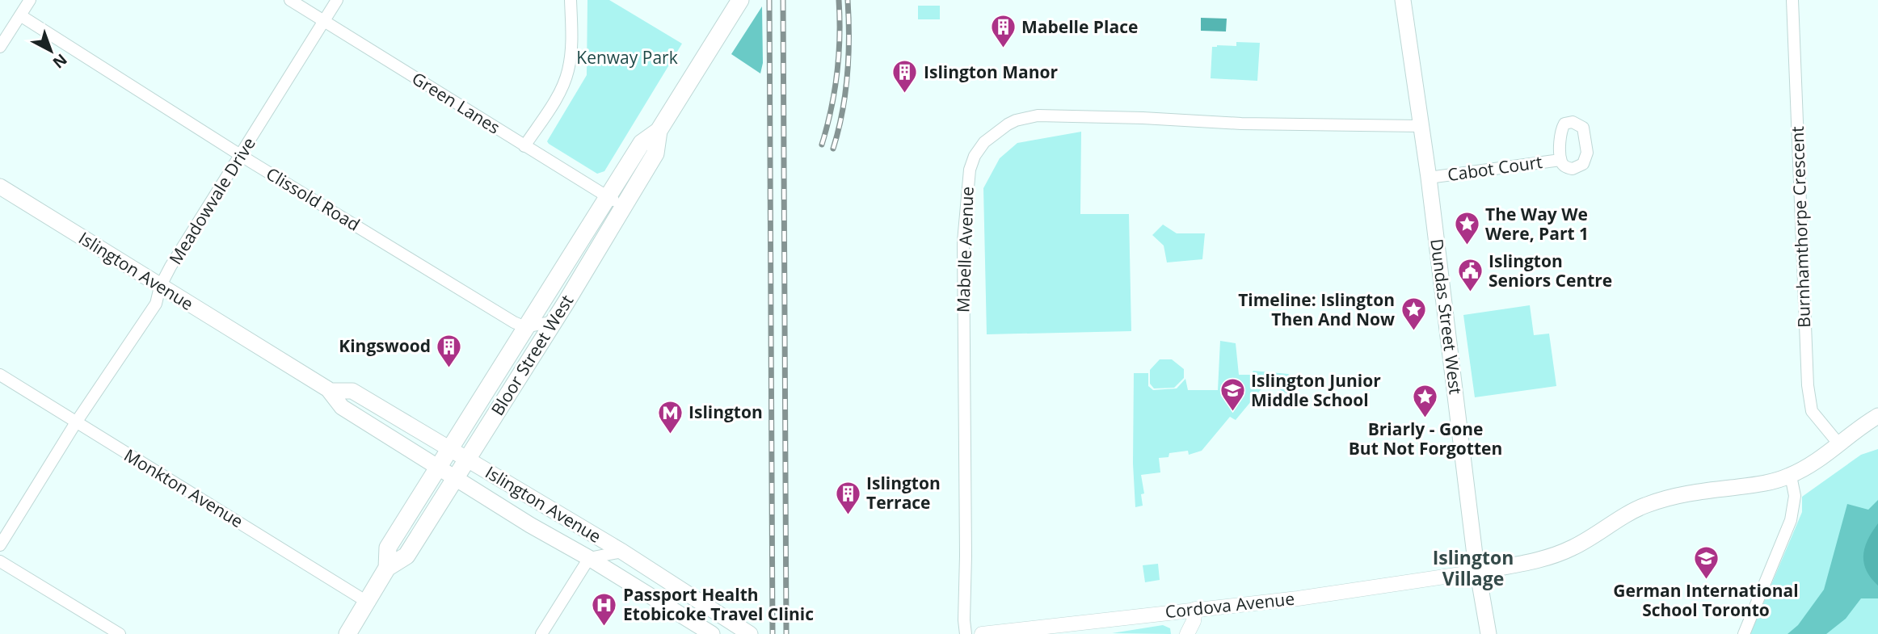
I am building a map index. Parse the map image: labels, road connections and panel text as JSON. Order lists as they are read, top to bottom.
{
  "streets": {
    "main road": ["Islington Avenue", "Dundas Street West", "Bloor Street West"],
    "street": [
      "Green Lanes",
      "Cabot Court",
      "Clissold Road",
      "Meadowvale Drive",
      "Burnhamthorpe Crescent",
      "Mabelle Avenue",
      "Monkton Avenue",
      "Cordova Avenue"
    ]
  },
  "crossings": [
    ["Green Lanes", "Meadowvale Drive"],
    ["Green Lanes", "Bloor Street West"],
    ["Cabot Court", "Dundas Street West"],
    ["Clissold Road", "Meadowvale Drive"],
    ["Clissold Road", "Bloor Street West"],
    ["Meadowvale Drive", "Islington Avenue"],
    ["Meadowvale Drive", "Monkton Avenue"],
    ["Mabelle Avenue", "Dundas Street West"],
    ["Islington Avenue", "Bloor Street West"],
    ["Dundas Street West", "Cordova Avenue"],
    ["Bloor Street West", "Monkton Avenue"]
  ],
  "districts": ["Islington Village"],
  "parks": ["Kenway Park"],
  "places": {
    "building": [
      "Mabelle Place",
      "Islington Manor",
      "Kingswood",
      "Islington Terrace"
    ],
    "place": ["The Way We Were, Part 1", "Timeline: Islington Then And Now", "Briarly - Gone But Not Forgotten"],
    "public building": ["Islington Seniors Centre"],
    "school or university": ["Islington Junior Middle School", "German International School Toronto"],
    "metro station": ["Islington"],
    "hospital": ["Passport Health Etobicoke Travel Clinic"]
  },
  "north": "bottom right"
}
